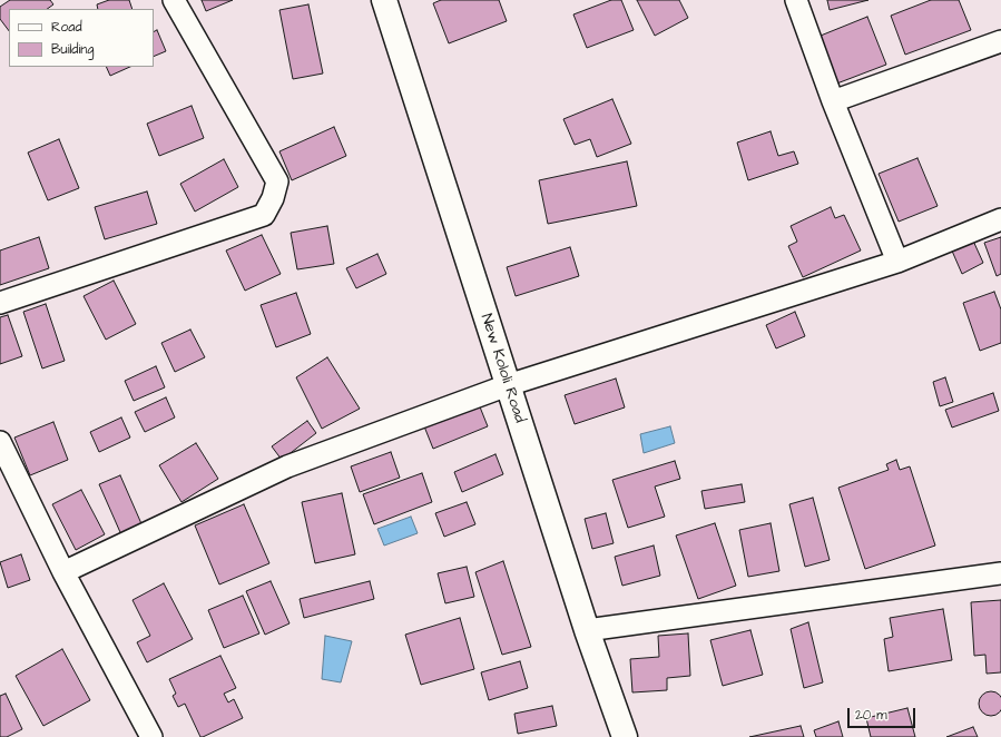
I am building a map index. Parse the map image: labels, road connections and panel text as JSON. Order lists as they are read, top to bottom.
{
  "streets": {
    "street": ["New Kololi Road"]
  },
  "legend": ["Road", "Building"],
  "scale_bar": "20 m"
}
